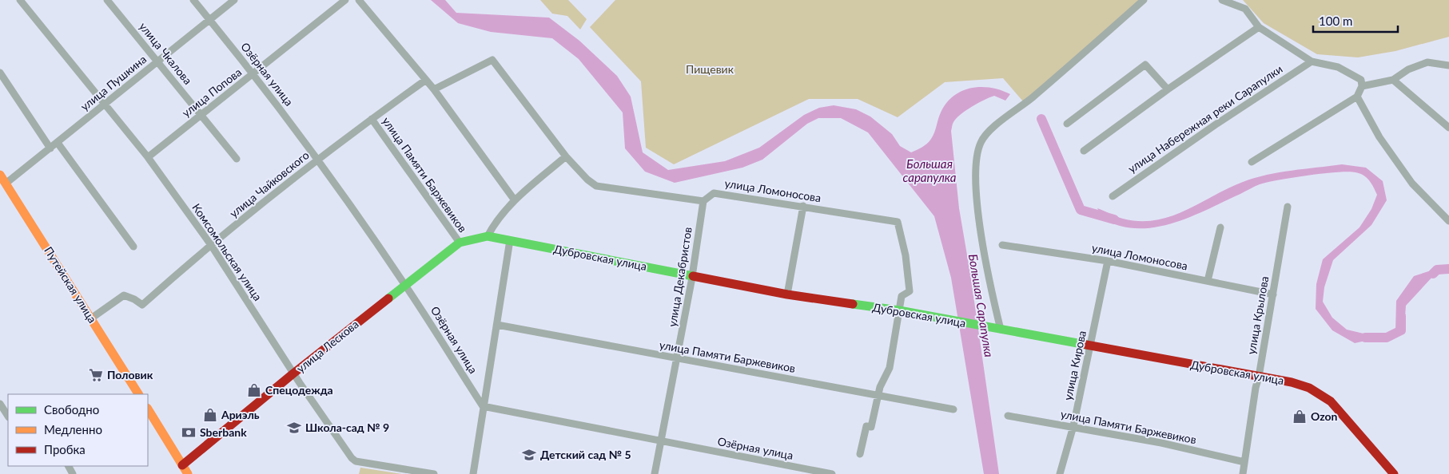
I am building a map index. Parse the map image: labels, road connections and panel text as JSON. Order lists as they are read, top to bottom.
{
  "streets": {
    "street": [
      "улица Чкалова",
      "Озёрная улица",
      "улица Пушкина",
      "улица Попова",
      "улица Набережная реки Сарапулки",
      "улица Памяти Баржевиков",
      "улица Чайковского",
      "улица Ломоносова",
      "Комсомольская улица",
      "Дубровская улица",
      "улица Декабристов",
      "Путейская улица",
      "улица Крылова",
      "улица Лескова",
      "улица Кирова"
    ]
  },
  "crossings": [
    ["улица Чкалова", "улица Пушкина"],
    ["улица Чкалова", "улица Попова"],
    ["Озёрная улица", "улица Пушкина"],
    ["Озёрная улица", "улица Попова"],
    ["Озёрная улица", "улица Чайковского"],
    ["Озёрная улица", "улица Декабристов"],
    ["Озёрная улица", "улица Лескова"],
    ["улица Пушкина", "Комсомольская улица"],
    ["улица Пушкина", "Путейская улица"],
    ["улица Попова", "Комсомольская улица"],
    ["улица Памяти Баржевиков", "улица Чайковского"],
    ["улица Памяти Баржевиков", "улица Декабристов"],
    ["улица Памяти Баржевиков", "улица Крылова"],
    ["улица Памяти Баржевиков", "улица Лескова"],
    ["улица Памяти Баржевиков", "улица Кирова"],
    ["улица Чайковского", "Комсомольская улица"],
    ["улица Чайковского", "Путейская улица"],
    ["улица Ломоносова", "Дубровская улица"],
    ["улица Ломоносова", "улица Декабристов"],
    ["улица Ломоносова", "улица Крылова"],
    ["улица Ломоносова", "улица Кирова"],
    ["Комсомольская улица", "улица Лескова"],
    ["Дубровская улица", "улица Декабристов"],
    ["Дубровская улица", "улица Крылова"],
    ["Дубровская улица", "улица Лескова"],
    ["Дубровская улица", "улица Кирова"]
  ],
  "water": ["Большая сарапулка", "Большая Сарапулка"],
  "parks": ["Пищевик"],
  "places": {
    "supermarket": ["Половик"],
    "shop": ["Спецодежда", "Ариэль", "Ozon"],
    "school or university": ["Школа-сад № 9", "Детский сад № 5"],
    "bank": ["Sberbank"]
  },
  "legend": ["Свободно", "Медленно", "Пробка"],
  "scale_bar": "100 m"
}
